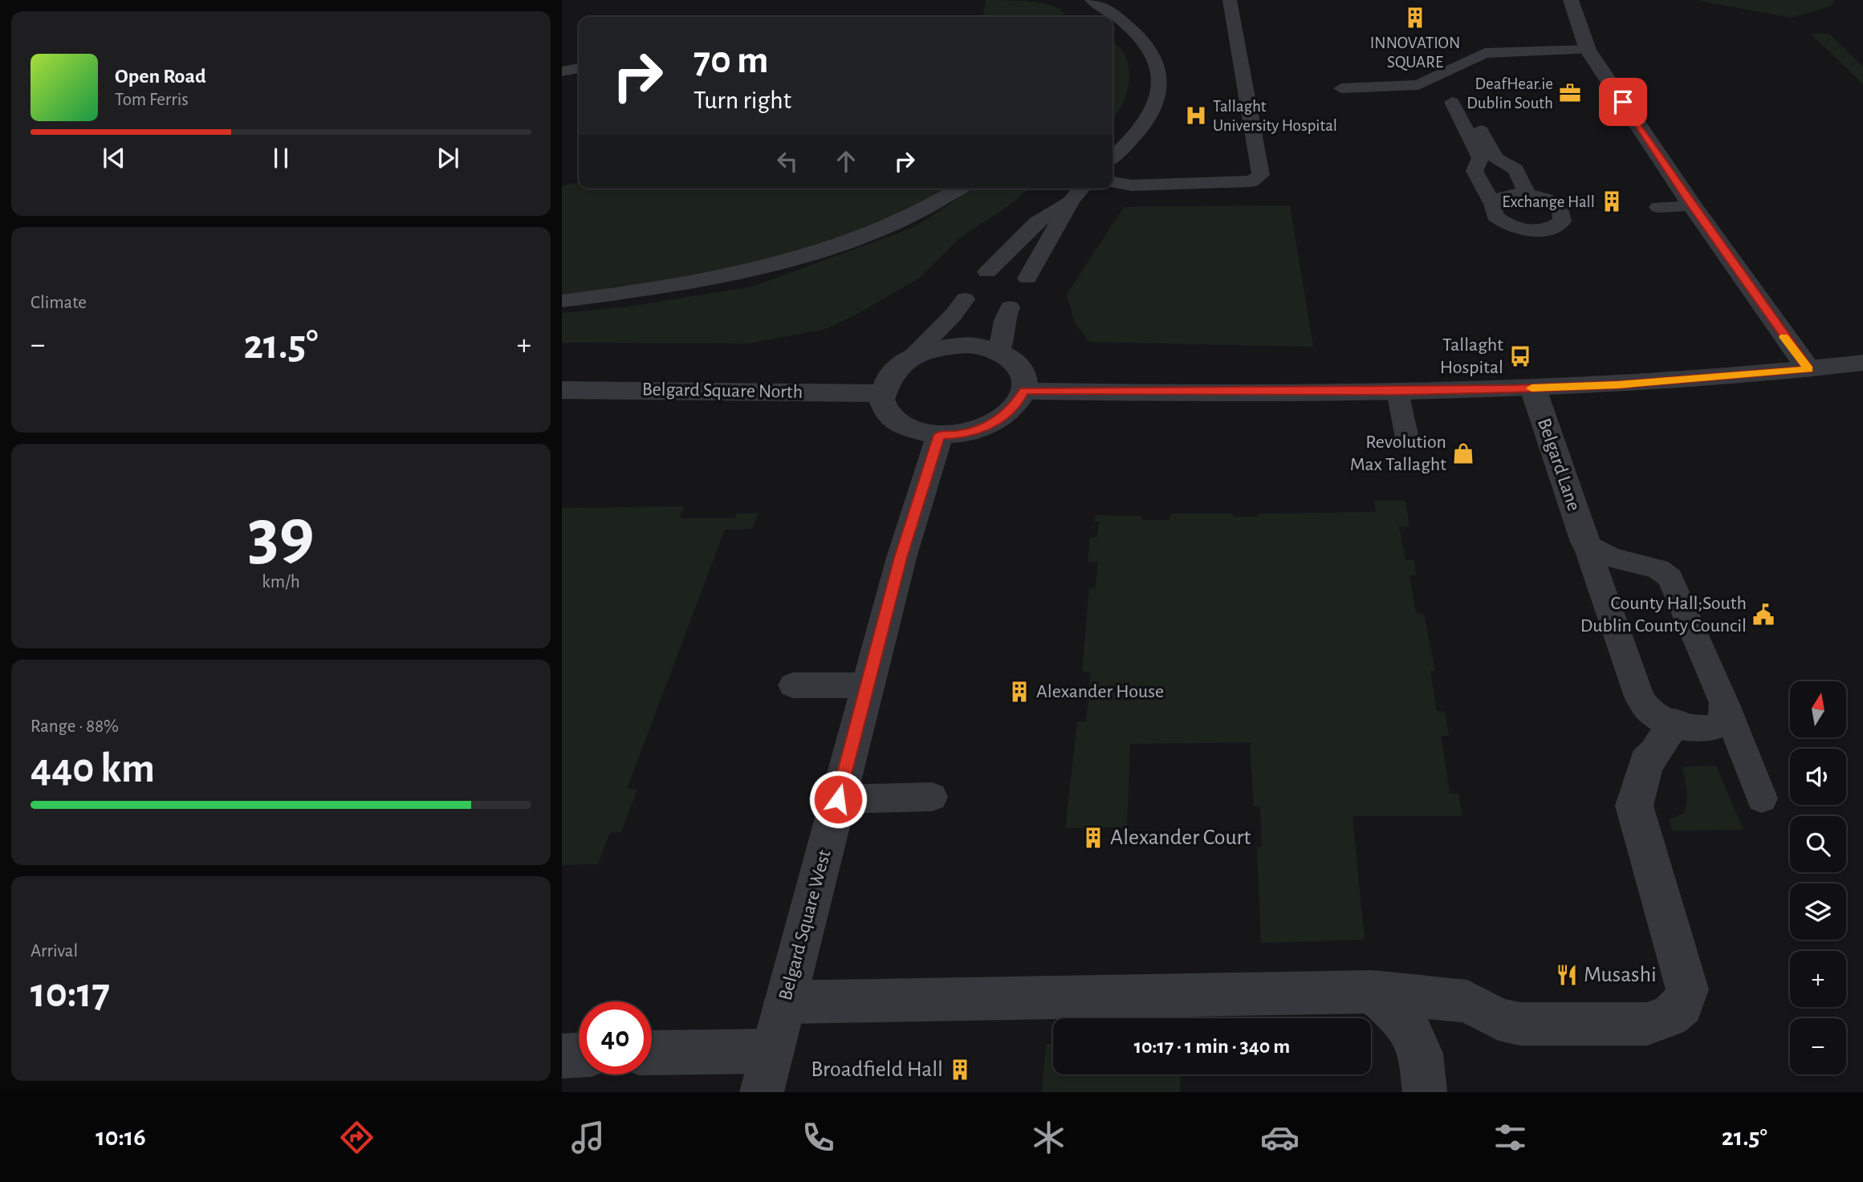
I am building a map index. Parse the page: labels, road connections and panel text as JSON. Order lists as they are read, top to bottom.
{
  "streets": {
    "street": ["Belgard Square North", "Belgard Lane", "Belgard Square West"]
  },
  "crossings": [
    ["Belgard Square North", "Belgard Square West"]
  ],
  "places": {
    "building": [
      "INNOVATION SQUARE",
      "Exchange Hall",
      "Alexander House",
      "Alexander Court",
      "Broadfield Hall"
    ],
    "office": ["DeafHear.ie Dublin South"],
    "hospital": ["Tallaght University Hospital"],
    "bus stop": ["Tallaght Hospital"],
    "shop": ["Revolution Max Tallaght"],
    "public building": ["County Hall;South Dublin County Council"],
    "restaurant": ["Musashi"]
  },
  "north": "top",
  "page": {
    "turn": ["70 m", "Turn right"],
    "song": ["Open Road", "Tom Ferris"],
    "tile": [
      "Climate",
      ["39", "km/h"],
      ["Range · 88%", "440 km"],
      ["Arrival", "10:17"]
    ],
    "heat": ["−", "21.5°", "+"],
    "map_buttons": ["+", "−"],
    "limit": "40",
    "trip": "10:17 · 1 min · 340 m",
    "tabs": ["10:16", "21.5°"]
  }
}
